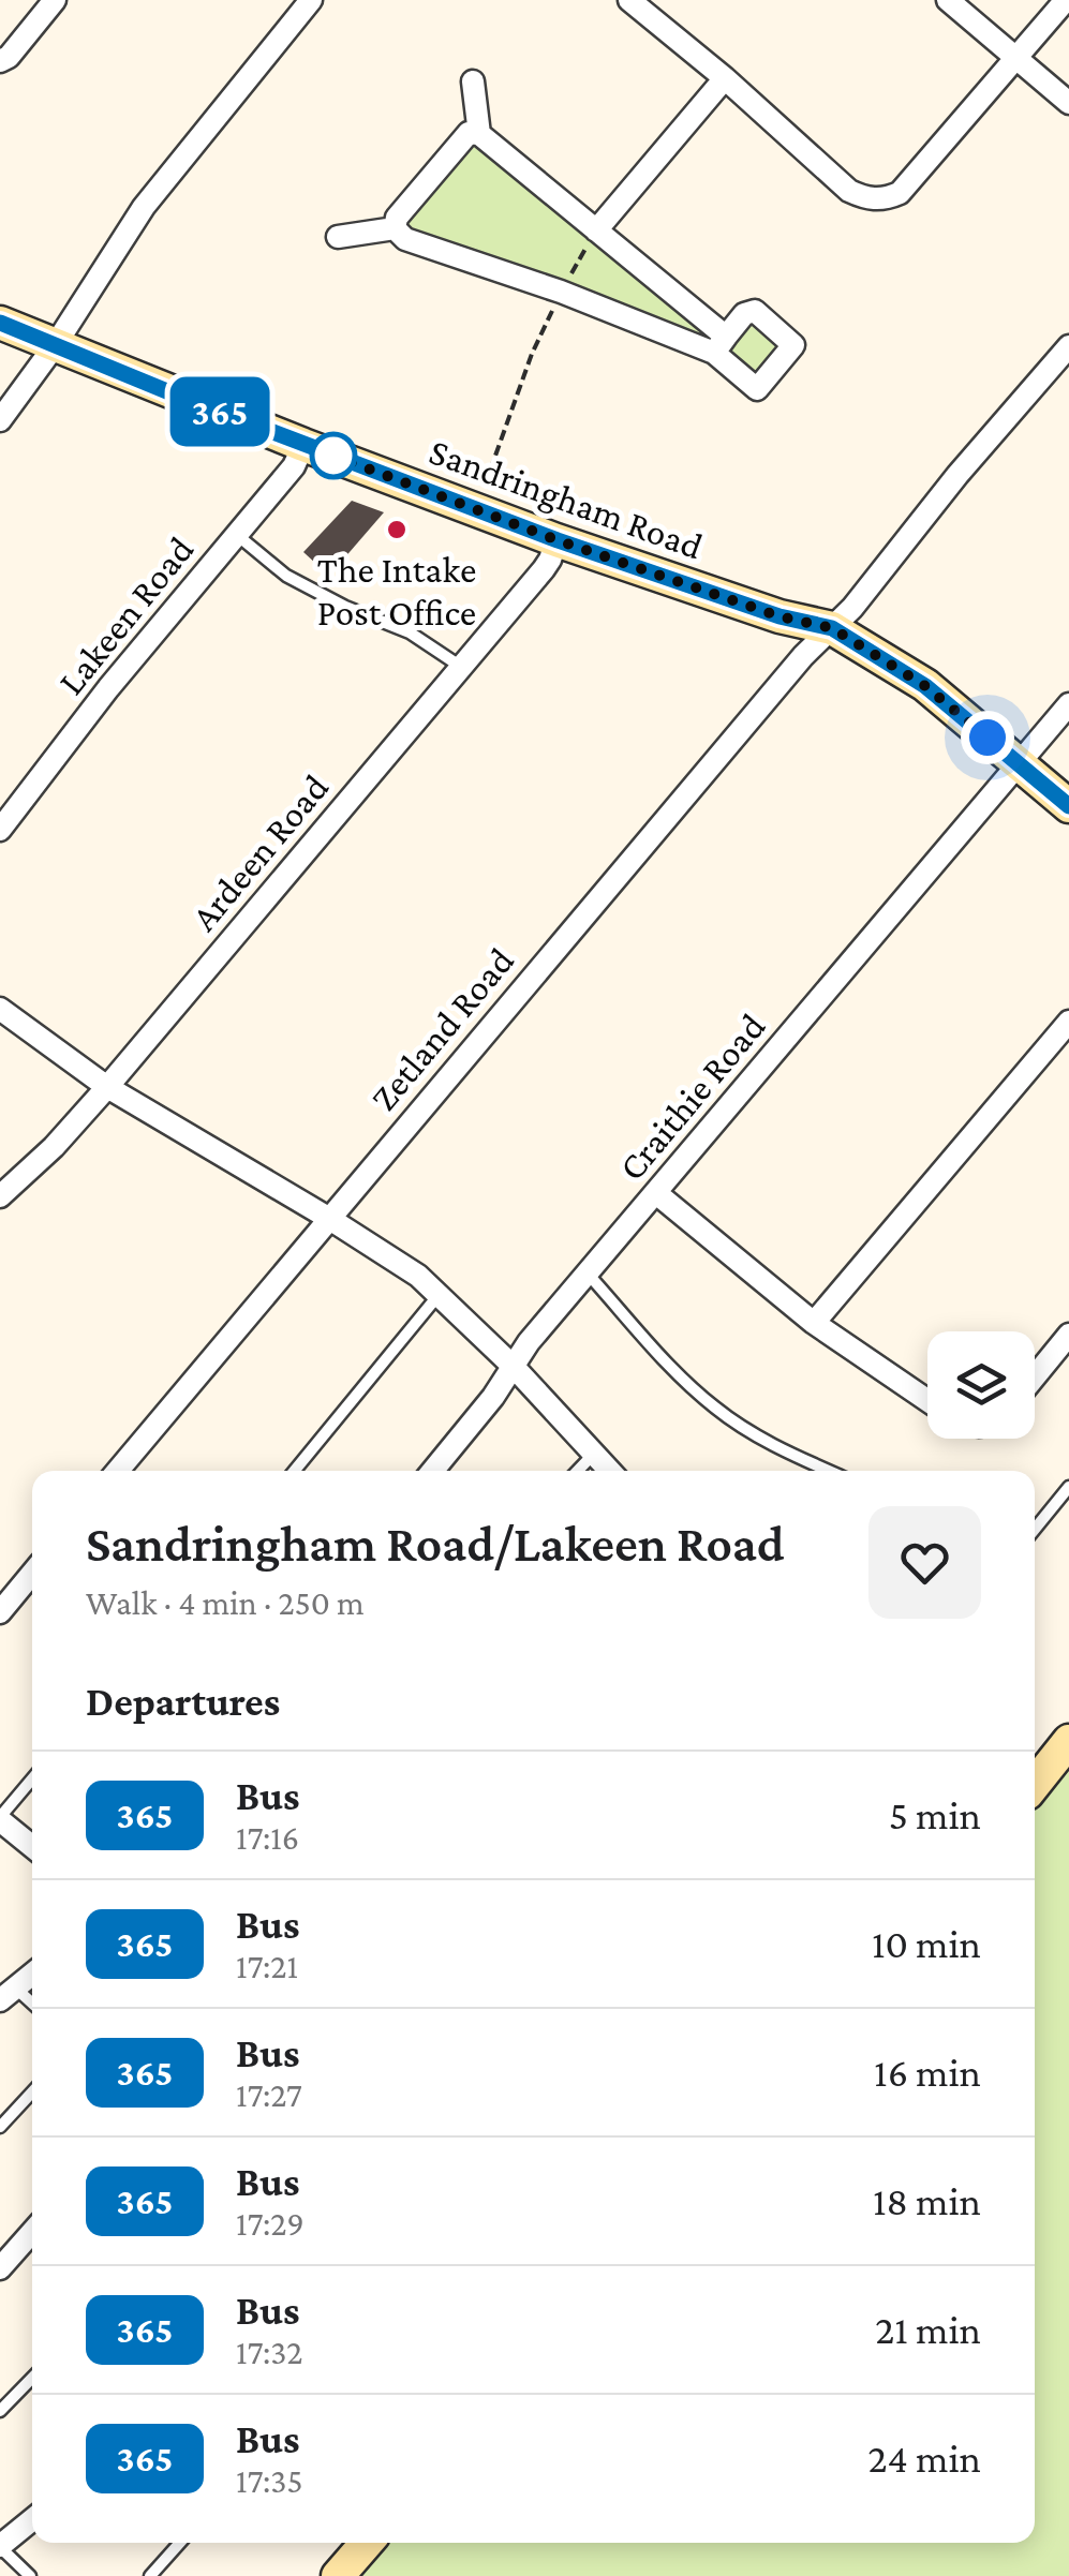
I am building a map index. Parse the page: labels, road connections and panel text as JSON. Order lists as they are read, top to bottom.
{
  "streets": {
    "street": [
      "Sandringham Road",
      "Lakeen Road",
      "Ardeen Road",
      "Zetland Road",
      "Craithie Road"
    ]
  },
  "crossings": [
    ["Sandringham Road", "Lakeen Road"],
    ["Sandringham Road", "Ardeen Road"],
    ["Sandringham Road", "Zetland Road"],
    ["Sandringham Road", "Craithie Road"]
  ],
  "places": ["The Intake Post Office"],
  "lines": ["bus line 365"],
  "page": {
    "on_map": "365",
    "heading": [
      ["Sandringham Road/Lakeen Road", "Walk · 4 min · 250 m"],
      "Departures"
    ],
    "list": [
      {
        "mark": "365",
        "name": "Bus",
        "note": "17:16",
        "value": "5 min"
      },
      {
        "mark": "365",
        "name": "Bus",
        "note": "17:21",
        "value": "10 min"
      },
      {
        "mark": "365",
        "name": "Bus",
        "note": "17:27",
        "value": "16 min"
      },
      {
        "mark": "365",
        "name": "Bus",
        "note": "17:29",
        "value": "18 min"
      },
      {
        "mark": "365",
        "name": "Bus",
        "note": "17:32",
        "value": "21 min"
      },
      {
        "mark": "365",
        "name": "Bus",
        "note": "17:35",
        "value": "24 min"
      }
    ]
  }
}
